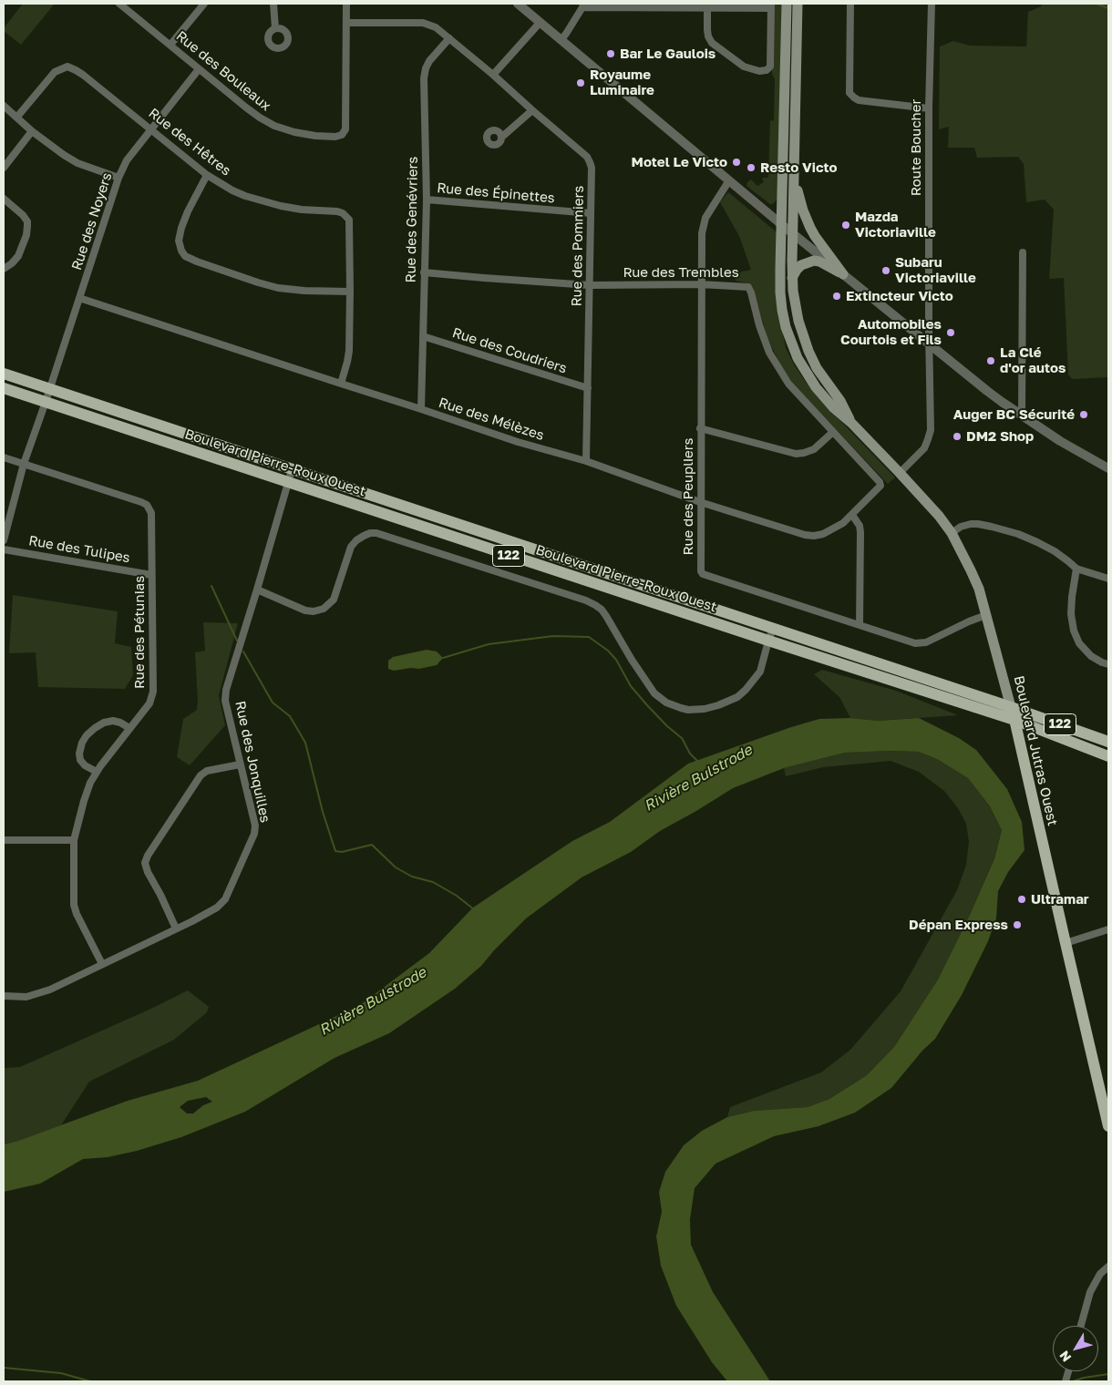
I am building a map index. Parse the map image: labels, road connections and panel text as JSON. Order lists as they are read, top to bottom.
{
  "streets": {
    "main road": ["Boulevard Pierre-Roux Ouest", "122", "Boulevard Jutras Ouest"],
    "street": [
      "Rue des Bouleaux",
      "Rue des Hêtres",
      "Route Boucher",
      "Rue des Épinettes",
      "Rue des Genévriers",
      "Rue des Noyers",
      "Rue des Pommiers",
      "Rue des Trembles",
      "Rue des Coudriers",
      "Rue des Mélèzes",
      "Rue des Peupliers",
      "Rue des Tulipes",
      "Rue des Pétunias",
      "Rue des Jonquilles"
    ]
  },
  "crossings": [
    ["Rue des Bouleaux", "Rue des Noyers"],
    ["Rue des Bouleaux", "Rue des Pommiers"],
    ["Rue des Hêtres", "Rue des Noyers"],
    ["Rue des Hêtres", "Rue des Mélèzes"],
    ["Route Boucher", "Boulevard Jutras Ouest"],
    ["Rue des Épinettes", "Rue des Genévriers"],
    ["Rue des Épinettes", "Rue des Pommiers"],
    ["Rue des Genévriers", "Rue des Pommiers"],
    ["Rue des Genévriers", "Rue des Trembles"],
    ["Rue des Genévriers", "Rue des Coudriers"],
    ["Rue des Genévriers", "Rue des Mélèzes"],
    ["Rue des Noyers", "Rue des Mélèzes"],
    ["Rue des Noyers", "Boulevard Pierre-Roux Ouest"],
    ["Rue des Noyers", "Rue des Pétunias"],
    ["Rue des Pommiers", "Rue des Trembles"],
    ["Rue des Pommiers", "Rue des Coudriers"],
    ["Rue des Pommiers", "Rue des Mélèzes"],
    ["Rue des Trembles", "Rue des Mélèzes"],
    ["Rue des Trembles", "Rue des Peupliers"],
    ["Rue des Mélèzes", "Rue des Peupliers"],
    ["Boulevard Pierre-Roux Ouest", "Boulevard Jutras Ouest"],
    ["Boulevard Pierre-Roux Ouest", "Rue des Jonquilles"],
    ["Rue des Peupliers", "Boulevard Jutras Ouest"],
    ["Rue des Tulipes", "Rue des Pétunias"],
    ["Rue des Pétunias", "Rue des Jonquilles"]
  ],
  "water": ["Rivière Bulstrode"],
  "places": [
    "Bar Le Gaulois",
    "Royaume Luminaire",
    "Motel Le Victo",
    "Resto Victo",
    "Mazda Victoriaville",
    "Subaru Victoriaville",
    "Extincteur Victo",
    "Automobiles Courtois et Fils",
    "La Clé d'or autos",
    "Auger BC Sécurité",
    "DM2 Shop",
    "Ultramar",
    "Dépan Express"
  ],
  "north": "bottom left"
}
